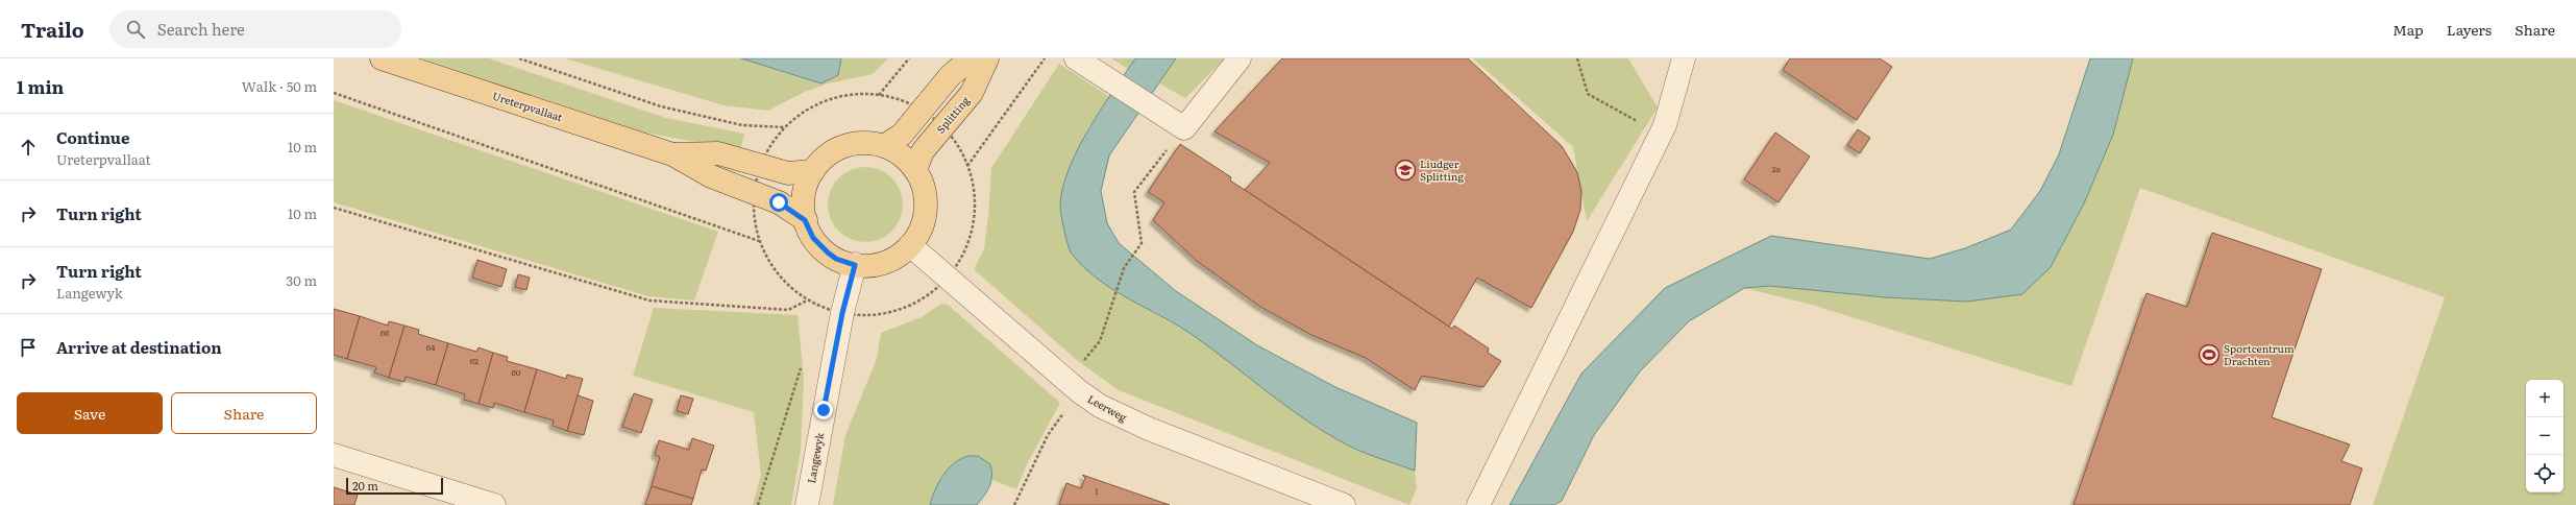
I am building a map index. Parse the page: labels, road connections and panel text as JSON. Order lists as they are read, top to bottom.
{
  "streets": {
    "main road": ["Ureterpvallaat", "Splitting"],
    "street": ["Leerweg", "Langewyk"]
  },
  "crossings": [
    ["Ureterpvallaat", "Splitting"],
    ["Ureterpvallaat", "Leerweg"],
    ["Ureterpvallaat", "Langewyk"],
    ["Splitting", "Leerweg"],
    ["Splitting", "Langewyk"],
    ["Leerweg", "Langewyk"]
  ],
  "places": {
    "school or university": ["Liudger Splitting"],
    "sports": ["Sportcentrum Drachten"]
  },
  "house_numbers": [
    "2a",
    "66",
    "64",
    "62",
    "60",
    "1"
  ],
  "scale_bar": "20 m",
  "page": {
    "header": "Trailo",
    "search": "Search here",
    "nav": ["Map", "Layers", "Share"],
    "heading": ["1 min", "Walk · 50 m"],
    "list": [
      ["Continue", "Ureterpvallaat", "10 m"],
      ["Turn right", "10 m"],
      ["Turn right", "Langewyk", "30 m"],
      "Arrive at destination"
    ],
    "buttons": ["Save", "Share"],
    "map_buttons": ["+", "−"],
    "scale": "20 m"
  }
}
